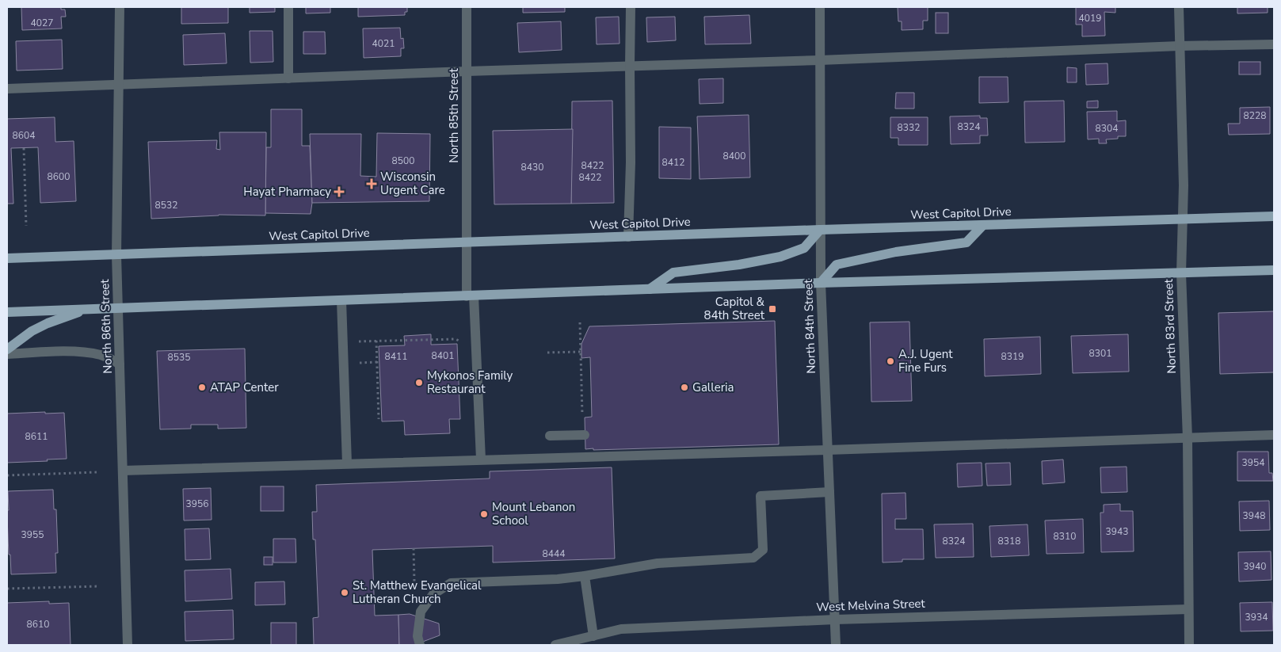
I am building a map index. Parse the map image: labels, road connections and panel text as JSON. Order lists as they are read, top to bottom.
{
  "streets": {
    "main road": ["West Capitol Drive"],
    "street": [
      "North 85th Street",
      "North 86th Street",
      "North 84th Street",
      "North 83rd Street",
      "West Melvina Street"
    ]
  },
  "crossings": [
    ["North 85th Street", "West Capitol Drive"],
    ["West Capitol Drive", "North 86th Street"],
    ["West Capitol Drive", "North 84th Street"],
    ["West Capitol Drive", "North 83rd Street"],
    ["North 84th Street", "West Melvina Street"],
    ["North 83rd Street", "West Melvina Street"]
  ],
  "places": {
    "health": ["Wisconsin Urgent Care", "Hayat Pharmacy"],
    "transit": ["Capitol & 84th Street"],
    "other": [
      "A.J. Ugent Fine Furs",
      "Mykonos Family Restaurant",
      "ATAP Center",
      "Galleria",
      "Mount Lebanon School",
      "St. Matthew Evangelical Lutheran Church"
    ]
  },
  "house_numbers": [
    "4019",
    "4027",
    "4021",
    "8228",
    "8324",
    "8332",
    "8304",
    "8604",
    "8400",
    "8500",
    "8412",
    "8422",
    "8430",
    "8600",
    "8422",
    "8532",
    "8301",
    "8401",
    "8411",
    "8319",
    "8535",
    "8611",
    "3954",
    "3956",
    "3948",
    "3943",
    "3955",
    "8310",
    "8324",
    "8318",
    "8444",
    "3940",
    "3934",
    "8610"
  ]
}
